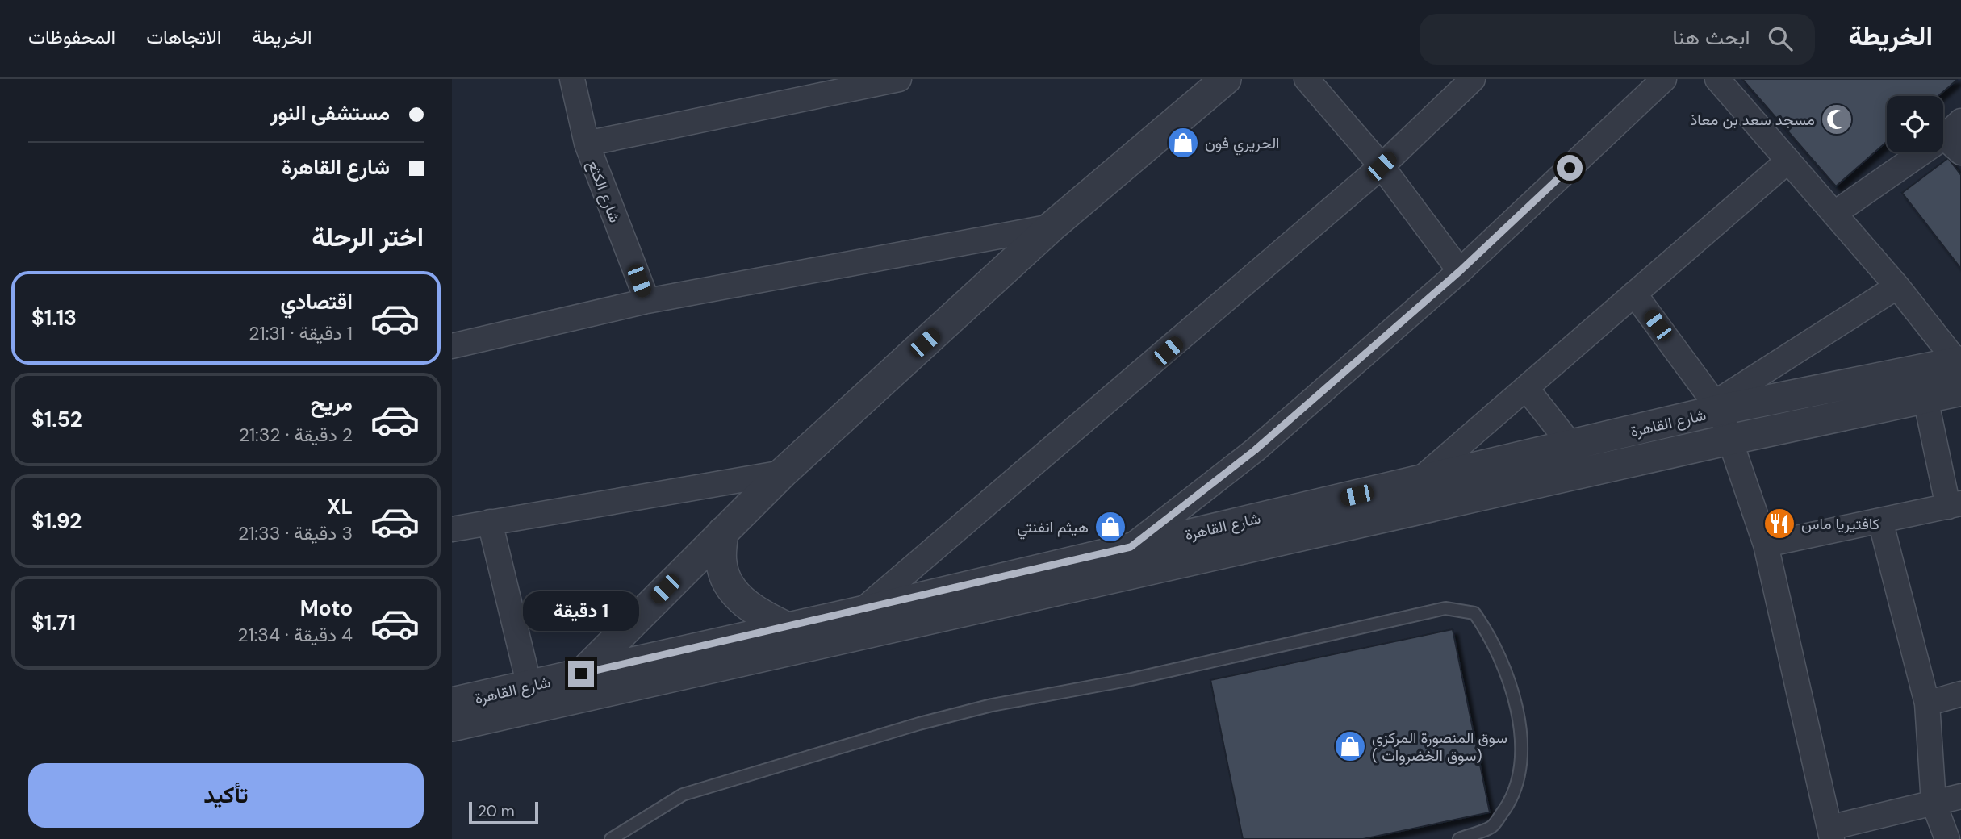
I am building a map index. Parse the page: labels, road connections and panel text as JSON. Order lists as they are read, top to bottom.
{
  "streets": {
    "street": ["شارع الكثع", "شارع القاهرة"]
  },
  "places": {
    "mosque": ["مسجد سعد بن معاذ"],
    "shop": ["الحريري فون", "هيثم انفنتي", "سوق المنصورة المركزي ( سوق الخضروات)"],
    "restaurant": ["كافتيريا ماس"]
  },
  "scale_bar": "20 m",
  "page": {
    "header": "الخريطة",
    "search": "ابحث هنا",
    "nav": ["الخريطة", "الاتجاهات", "المحفوظات"],
    "banner": ["مستشفى النور", "شارع القاهرة"],
    "heading": "اختر الرحلة",
    "list": [
      {
        "name": "اقتصادي",
        "note": "1 دقيقة · 21:31",
        "value": "$1.13"
      },
      {
        "name": "مريح",
        "note": "2 دقيقة · 21:32",
        "value": "$1.52"
      },
      {
        "name": "XL",
        "note": "3 دقيقة · 21:33",
        "value": "$1.92"
      },
      {
        "name": "Moto",
        "note": "4 دقيقة · 21:34",
        "value": "$1.71"
      }
    ],
    "bubble": "1 دقيقة",
    "buttons": "تأكيد",
    "scale": "20 m"
  }
}
